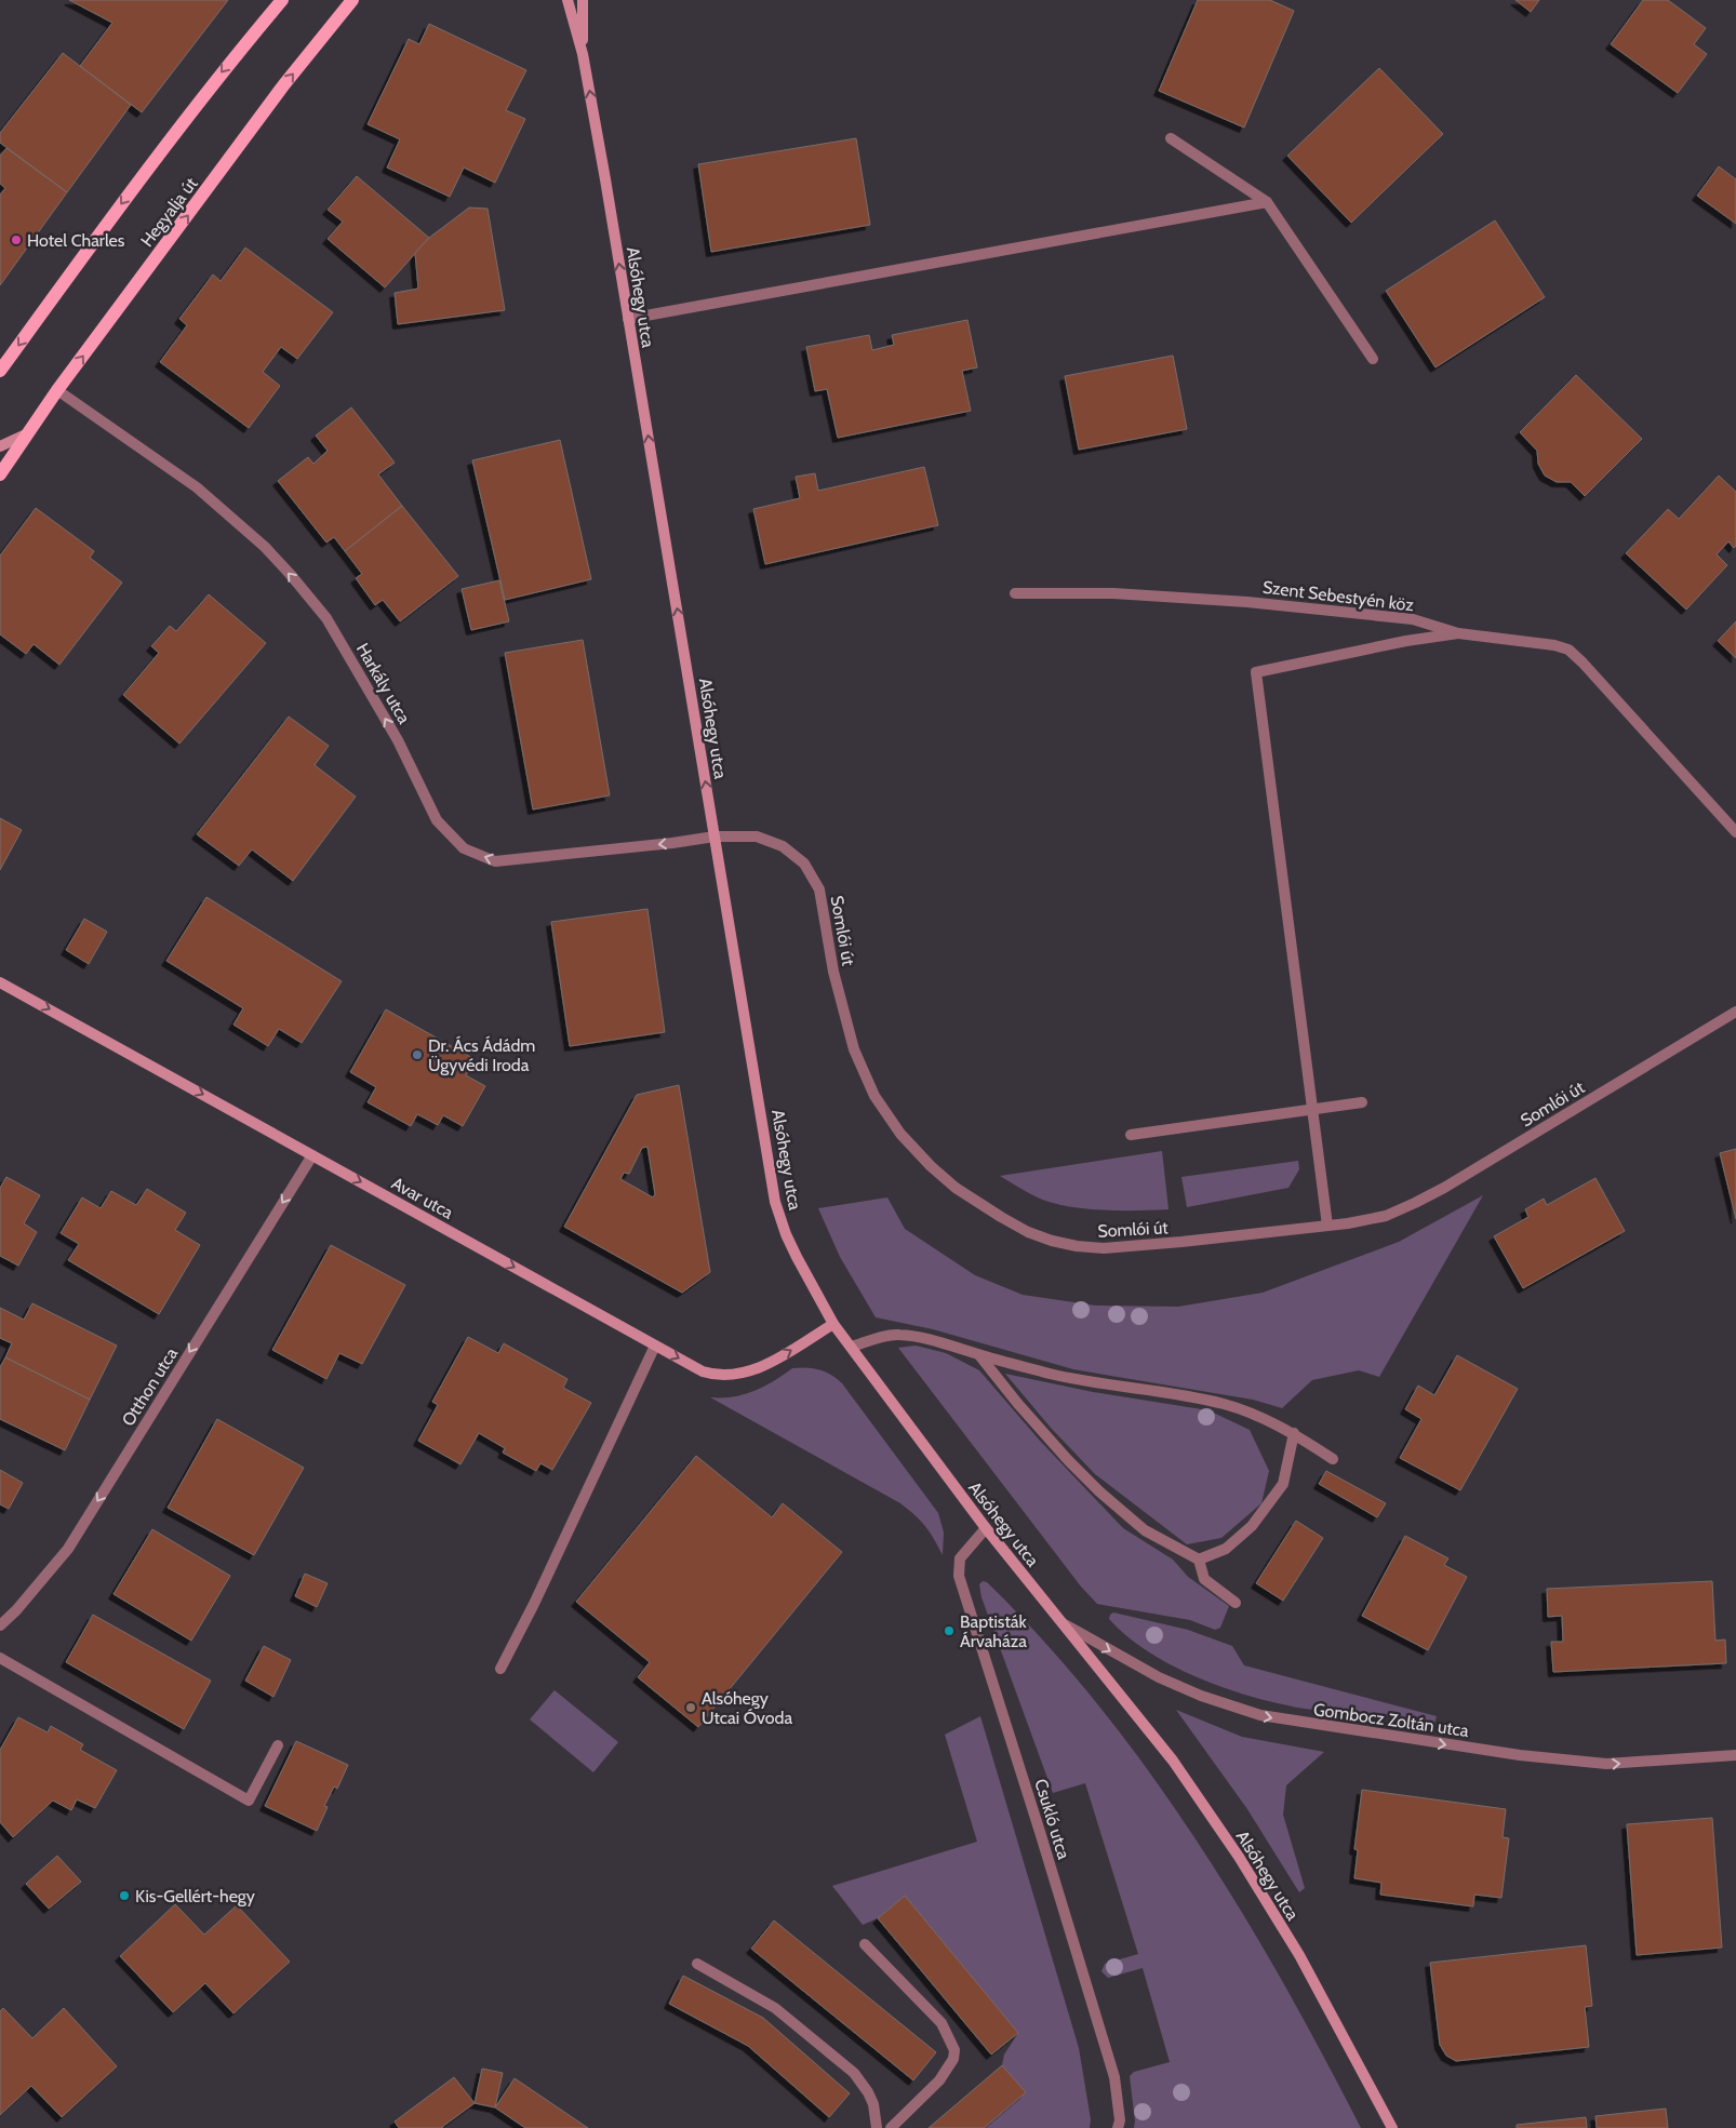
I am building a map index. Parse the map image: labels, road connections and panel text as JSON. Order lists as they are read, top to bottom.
{
  "streets": {
    "main road": ["Hegyalja út"],
    "street": [
      "Alsóhegy utca",
      "Szent Sebestyén köz",
      "Harkály utca",
      "Somlói út",
      "Avar utca",
      "Otthon utca",
      "Gombocz Zoltán utca",
      "Csukló utca"
    ]
  },
  "crossings": [
    ["Hegyalja út", "Harkály utca"],
    ["Alsóhegy utca", "Harkály utca"],
    ["Alsóhegy utca", "Somlói út"],
    ["Alsóhegy utca", "Avar utca"],
    ["Alsóhegy utca", "Gombocz Zoltán utca"],
    ["Alsóhegy utca", "Csukló utca"],
    ["Harkály utca", "Somlói út"],
    ["Avar utca", "Otthon utca"]
  ],
  "one_way": [
    "Harkály utca",
    "Avar utca",
    "Otthon utca",
    "Gombocz Zoltán utca"
  ],
  "places": [
    "Hotel Charles",
    "Dr. Ács Ádádm Ügyvédi Iroda",
    "Baptisták Árvaháza",
    "Alsóhegy Utcai Óvoda",
    "Kis-Gellért-hegy"
  ]
}
